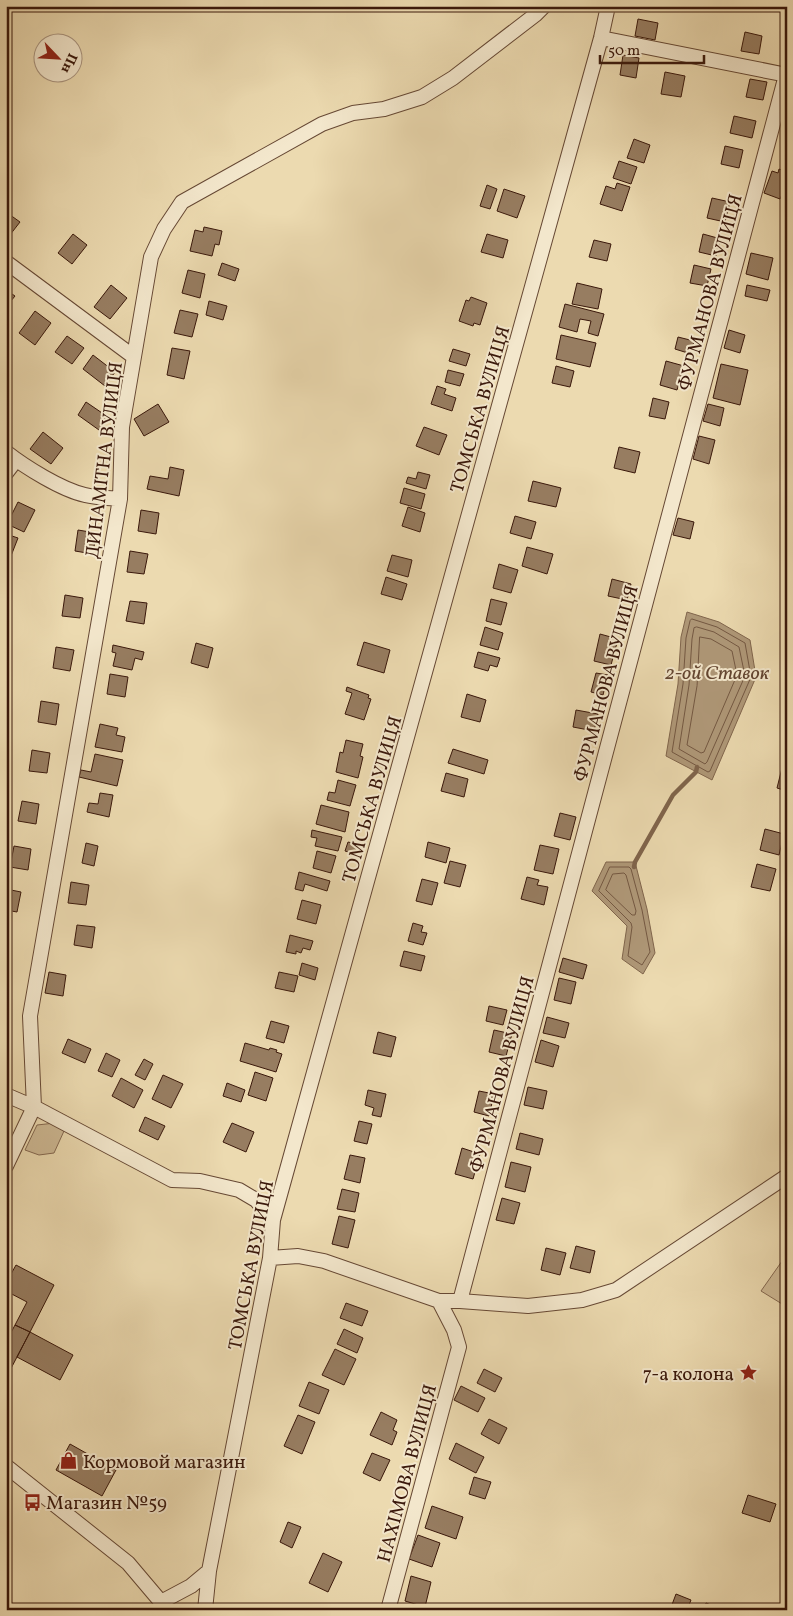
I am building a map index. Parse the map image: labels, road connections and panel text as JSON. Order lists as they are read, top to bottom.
{
  "streets": {
    "street": [
      "ФУРМАНОВА ВУЛИЦЯ",
      "ТОМСЬКА ВУЛИЦЯ",
      "ДИНАМІТНА ВУЛИЦЯ",
      "НАХІМОВА ВУЛИЦЯ"
    ]
  },
  "water": ["2-ой Ставок"],
  "places": {
    "place": ["7-а колона"],
    "shop": ["Кормовой магазин"],
    "bus stop": ["Магазин №59"]
  },
  "scale_bar": "50 m",
  "north": "bottom right"
}
